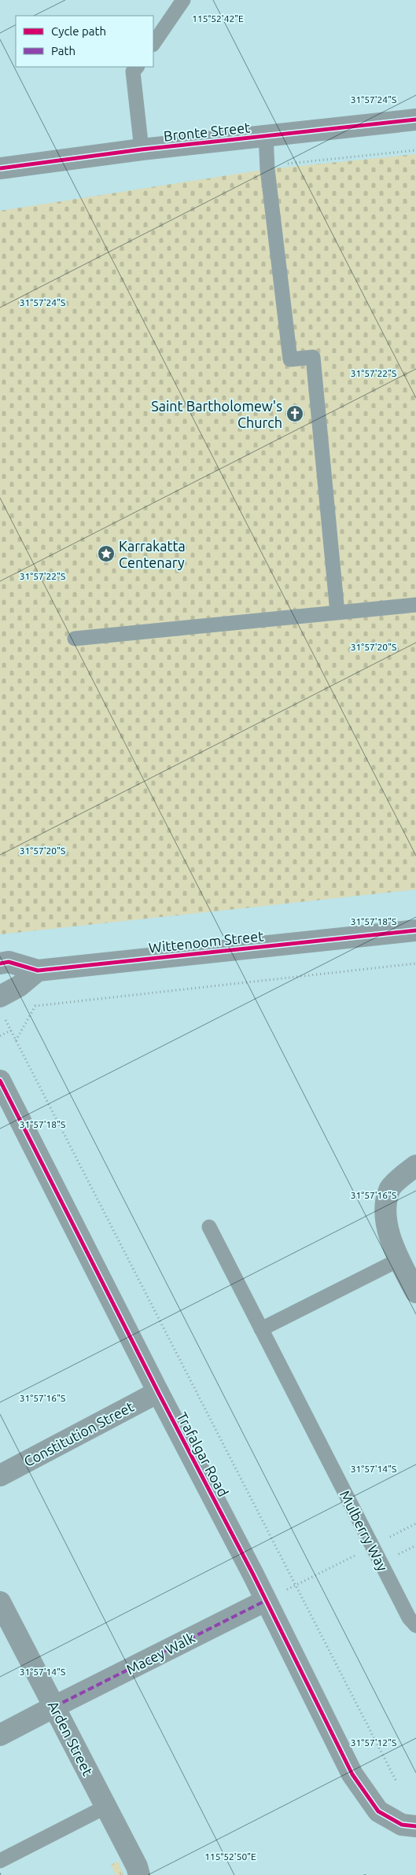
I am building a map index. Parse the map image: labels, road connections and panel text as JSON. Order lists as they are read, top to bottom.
{
  "streets": {
    "street": [
      "Bronte Street",
      "Wittenoom Street",
      "Constitution Street",
      "Trafalgar Road",
      "Macey Walk",
      "Arden Street"
    ],
    "lane": ["Mulberry Way"]
  },
  "crossings": [
    ["Constitution Street", "Trafalgar Road"],
    ["Trafalgar Road", "Macey Walk"],
    ["Macey Walk", "Arden Street"]
  ],
  "places": {
    "church": ["Saint Bartholomew's Church"],
    "place": ["Karrakatta Centenary"]
  },
  "legend": ["Cycle path", "Path"],
  "coordinates": [
    "115°52'42\"E",
    "31°57'24\"S",
    "31°57'22\"S",
    "31°57'20\"S",
    "31°57'18\"S",
    "31°57'16\"S",
    "31°57'14\"S",
    "31°57'12\"S",
    "115°52'50\"E"
  ]
}
